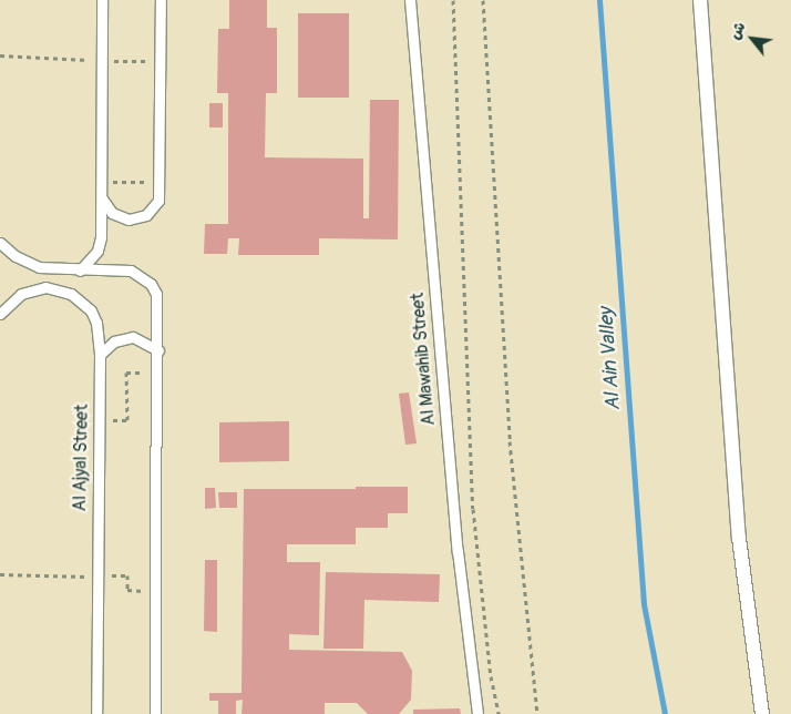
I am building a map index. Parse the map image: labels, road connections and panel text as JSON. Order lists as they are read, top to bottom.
{
  "streets": {
    "lane": ["Al Mawahib Street", "Al Ajyal Street"]
  },
  "water": ["Al Ain Valley"],
  "north": "top left"
}
